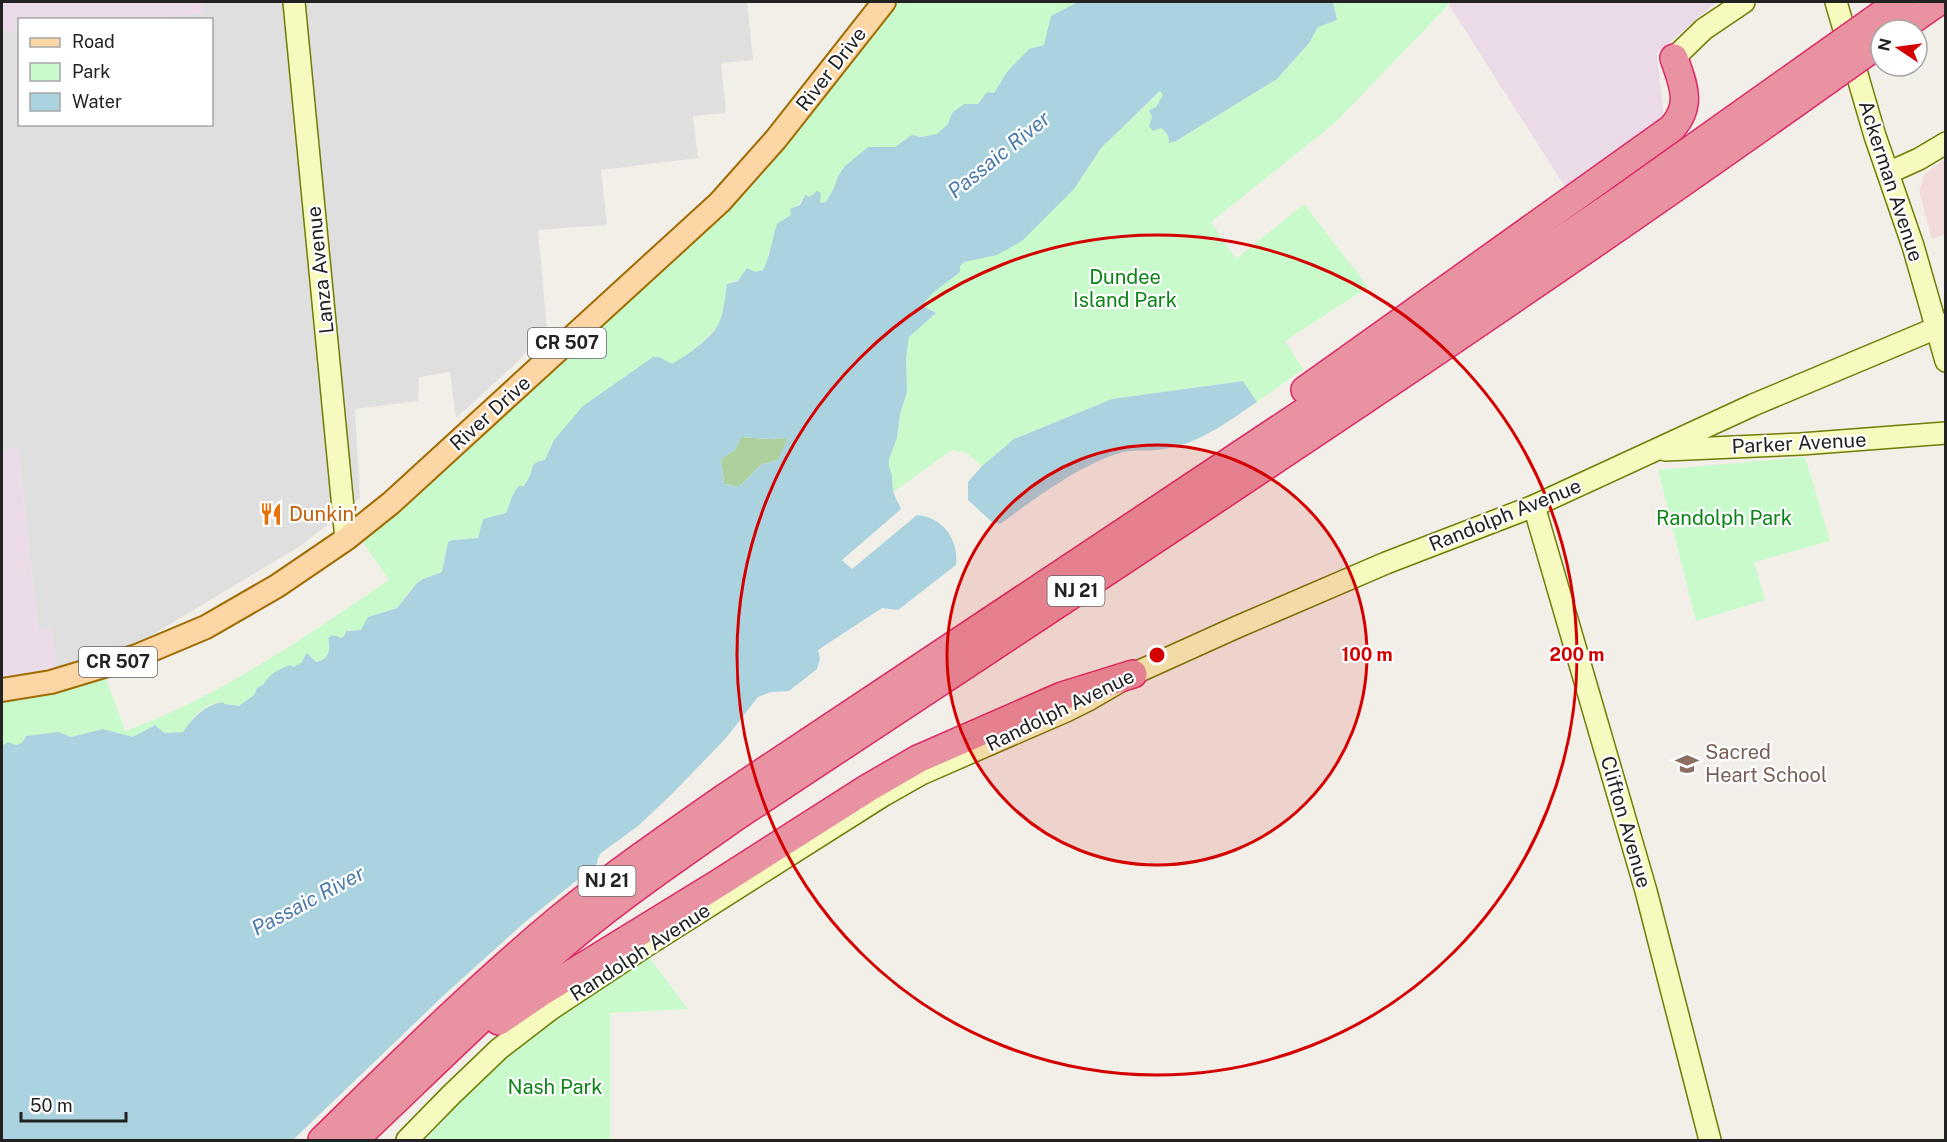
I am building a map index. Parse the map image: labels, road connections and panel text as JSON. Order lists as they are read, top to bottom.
{
  "streets": {
    "highway": ["NJ 21"],
    "main road": ["River Drive", "CR 507"],
    "street": [
      "Ackerman Avenue",
      "Lanza Avenue",
      "Parker Avenue",
      "Randolph Avenue",
      "Clifton Avenue"
    ]
  },
  "crossings": [
    ["River Drive", "Lanza Avenue"],
    ["Ackerman Avenue", "Randolph Avenue"],
    ["Parker Avenue", "Randolph Avenue"],
    ["Randolph Avenue", "Clifton Avenue"]
  ],
  "water": ["Passaic River"],
  "parks": ["Dundee Island Park", "Randolph Park", "Nash Park"],
  "places": {
    "restaurant": ["Dunkin'"],
    "school or university": ["Sacred Heart School"]
  },
  "legend": ["Road", "Park", "Water"],
  "scale_bar": "50 m",
  "north": "left",
  "rings": ["100 m", "200 m"]
}
